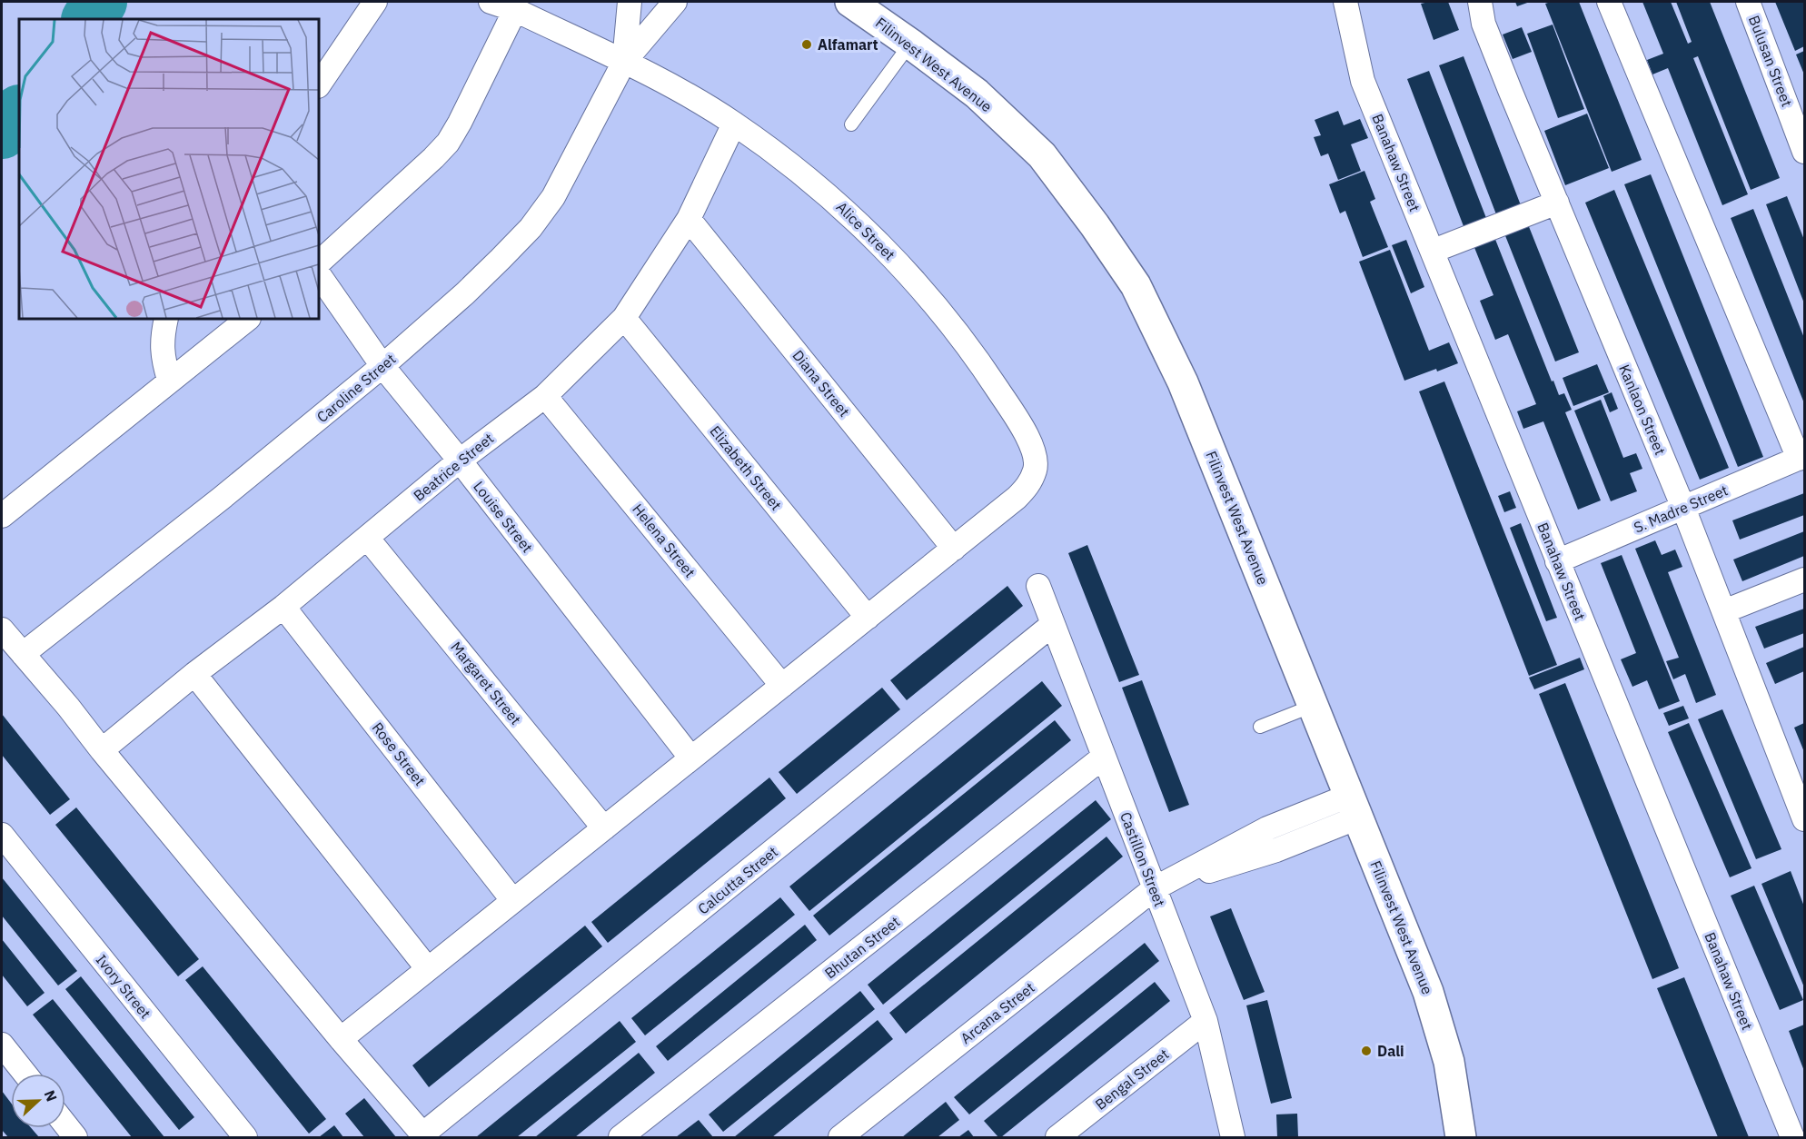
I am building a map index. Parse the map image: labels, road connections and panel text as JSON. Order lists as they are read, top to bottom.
{
  "streets": {
    "street": [
      "Bulusan Street",
      "Filinvest West Avenue",
      "Banahaw Street",
      "Alice Street",
      "Diana Street",
      "Caroline Street",
      "Kanlaon Street",
      "Beatrice Street",
      "Elizabeth Street",
      "S. Madre Street",
      "Louise Street",
      "Helena Street",
      "Margaret Street",
      "Rose Street",
      "Castillon Street",
      "Calcutta Street",
      "Bhutan Street",
      "Ivory Street",
      "Arcana Street",
      "Bengal Street"
    ]
  },
  "crossings": [
    ["Banahaw Street", "S. Madre Street"],
    ["Alice Street", "Diana Street"],
    ["Alice Street", "Caroline Street"],
    ["Alice Street", "Beatrice Street"],
    ["Diana Street", "Beatrice Street"],
    ["Caroline Street", "Louise Street"],
    ["Kanlaon Street", "S. Madre Street"],
    ["Beatrice Street", "Elizabeth Street"],
    ["Beatrice Street", "Louise Street"],
    ["Beatrice Street", "Helena Street"],
    ["Beatrice Street", "Margaret Street"],
    ["Beatrice Street", "Rose Street"],
    ["Castillon Street", "Calcutta Street"],
    ["Castillon Street", "Bhutan Street"],
    ["Castillon Street", "Arcana Street"],
    ["Castillon Street", "Bengal Street"]
  ],
  "places": ["Alfamart", "Dali"],
  "north": "right"
}
